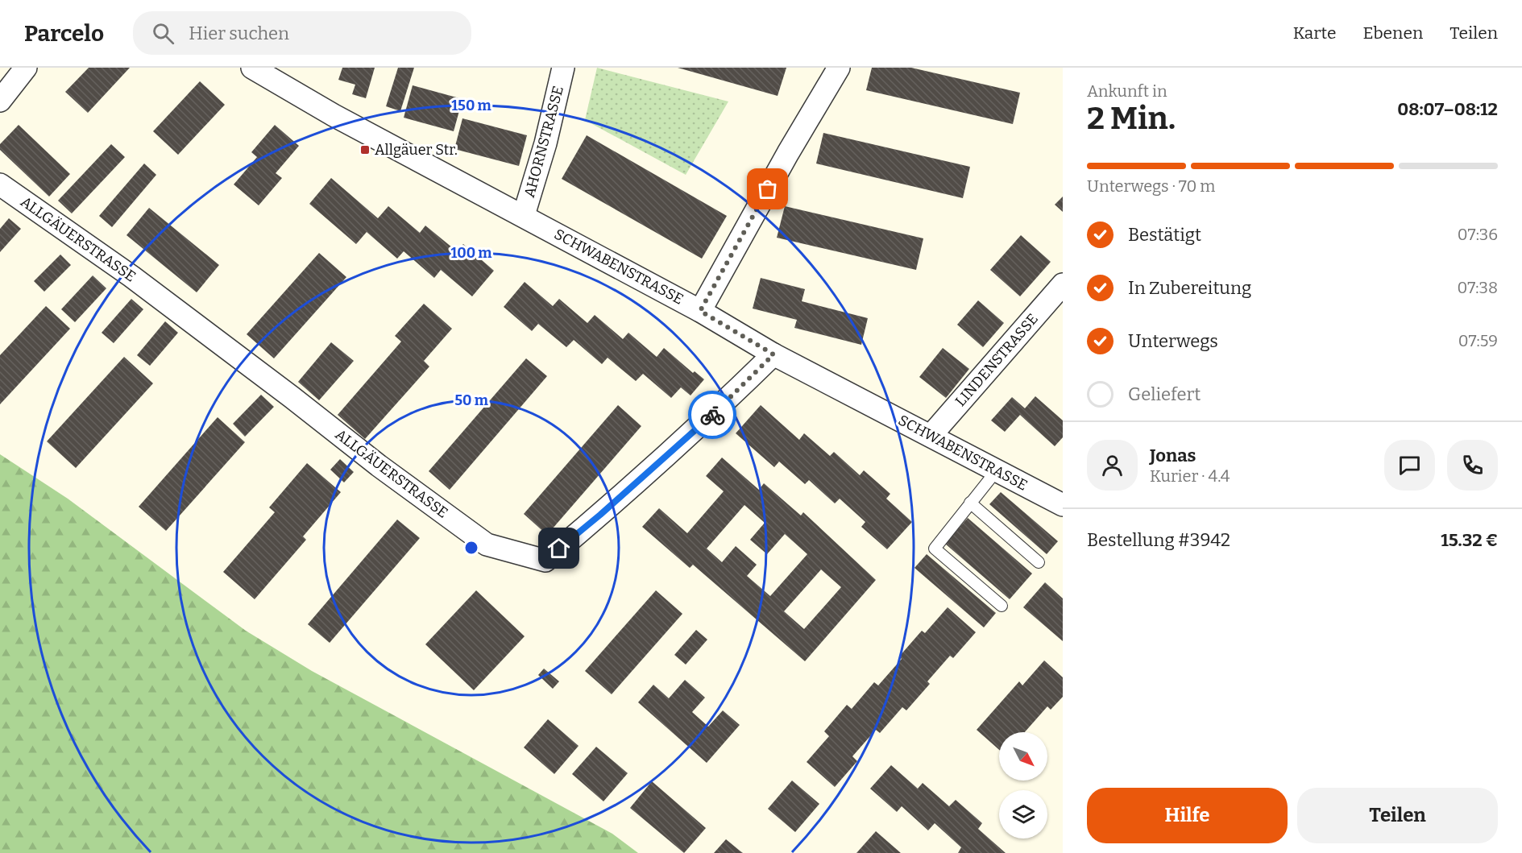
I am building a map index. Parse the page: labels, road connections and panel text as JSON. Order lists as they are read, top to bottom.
{
  "streets": {
    "street": [
      "AHORNSTRASSE",
      "ALLGÄUERSTRASSE",
      "SCHWABENSTRASSE",
      "LINDENSTRASSE"
    ]
  },
  "crossings": [
    ["AHORNSTRASSE", "SCHWABENSTRASSE"],
    ["ALLGÄUERSTRASSE", "SCHWABENSTRASSE"],
    ["SCHWABENSTRASSE", "LINDENSTRASSE"]
  ],
  "places": {
    "transit": ["Allgäuer Str."]
  },
  "north": "bottom right",
  "page": {
    "header": "Parcelo",
    "search": "Hier suchen",
    "nav": ["Karte", "Ebenen", "Teilen"],
    "heading": ["2 Min.", "Ankunft in", "08:07–08:12"],
    "panel": [
      "Jonas",
      "Kurier · 4.4",
      "Bestellung #3942",
      "15.32 €"
    ],
    "bar": "Unterwegs · 70 m",
    "list": [
      ["Bestätigt", "07:36"],
      ["In Zubereitung", "07:38"],
      ["Unterwegs", "07:59"],
      "Geliefert"
    ],
    "buttons": ["Hilfe", "Teilen"]
  },
  "rings": ["150 m", "100 m", "50 m"]
}
